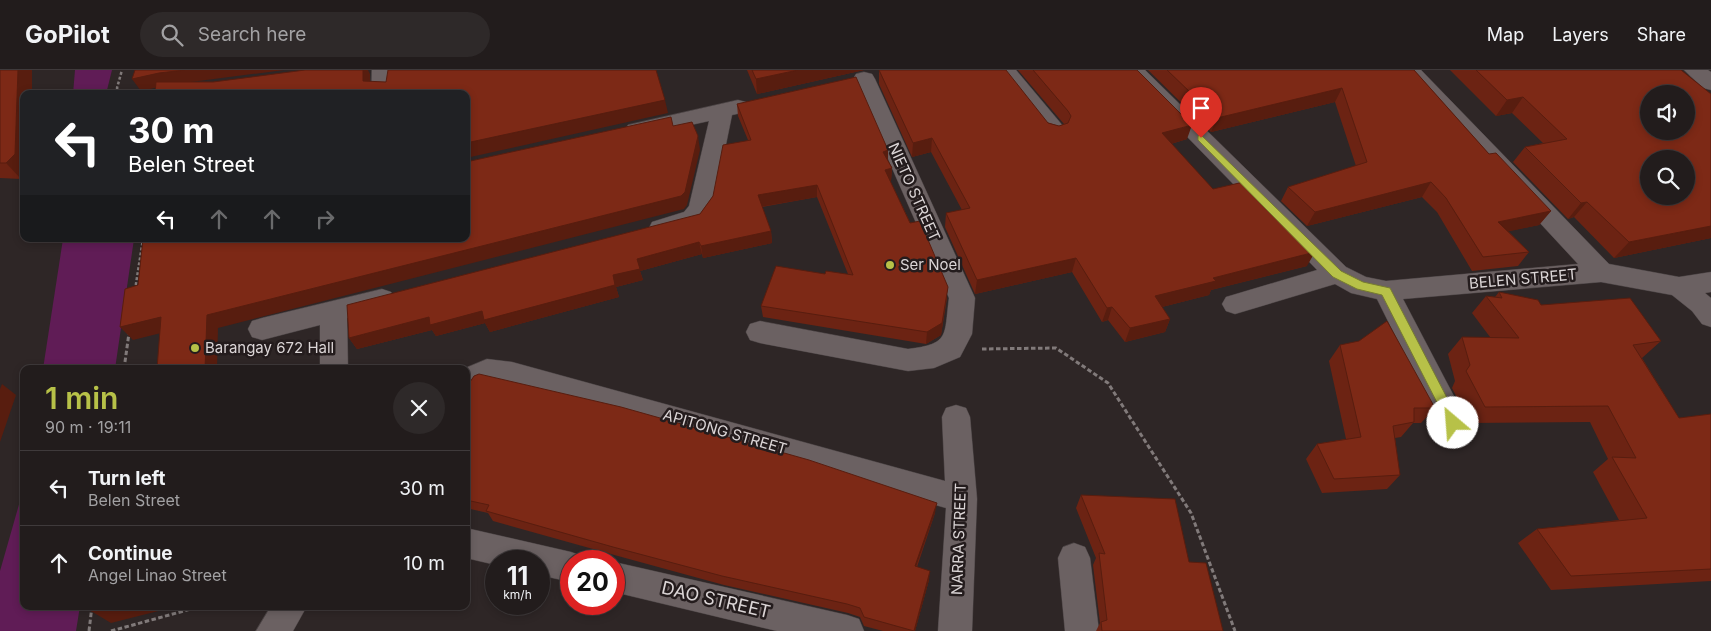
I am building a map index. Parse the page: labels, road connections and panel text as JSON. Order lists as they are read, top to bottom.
{
  "streets": {
    "street": [
      "NIETO STREET",
      "BELEN STREET",
      "APITONG STREET",
      "NARRA STREET",
      "DAO STREET"
    ]
  },
  "crossings": [
    ["APITONG STREET", "NARRA STREET"]
  ],
  "places": ["Ser Noel", "Barangay 672 Hall"],
  "page": {
    "header": "GoPilot",
    "search": "Search here",
    "nav": ["Map", "Layers", "Share"],
    "turn": ["30 m", "Belen Street"],
    "heading": ["1 min", "90 m · 19:11"],
    "list": [
      {
        "name": "Turn left",
        "note": "Belen Street",
        "value": "30 m"
      },
      {
        "name": "Continue",
        "note": "Angel Linao Street",
        "value": "10 m"
      }
    ],
    "speed": "11 km/h",
    "limit": "20"
  }
}
